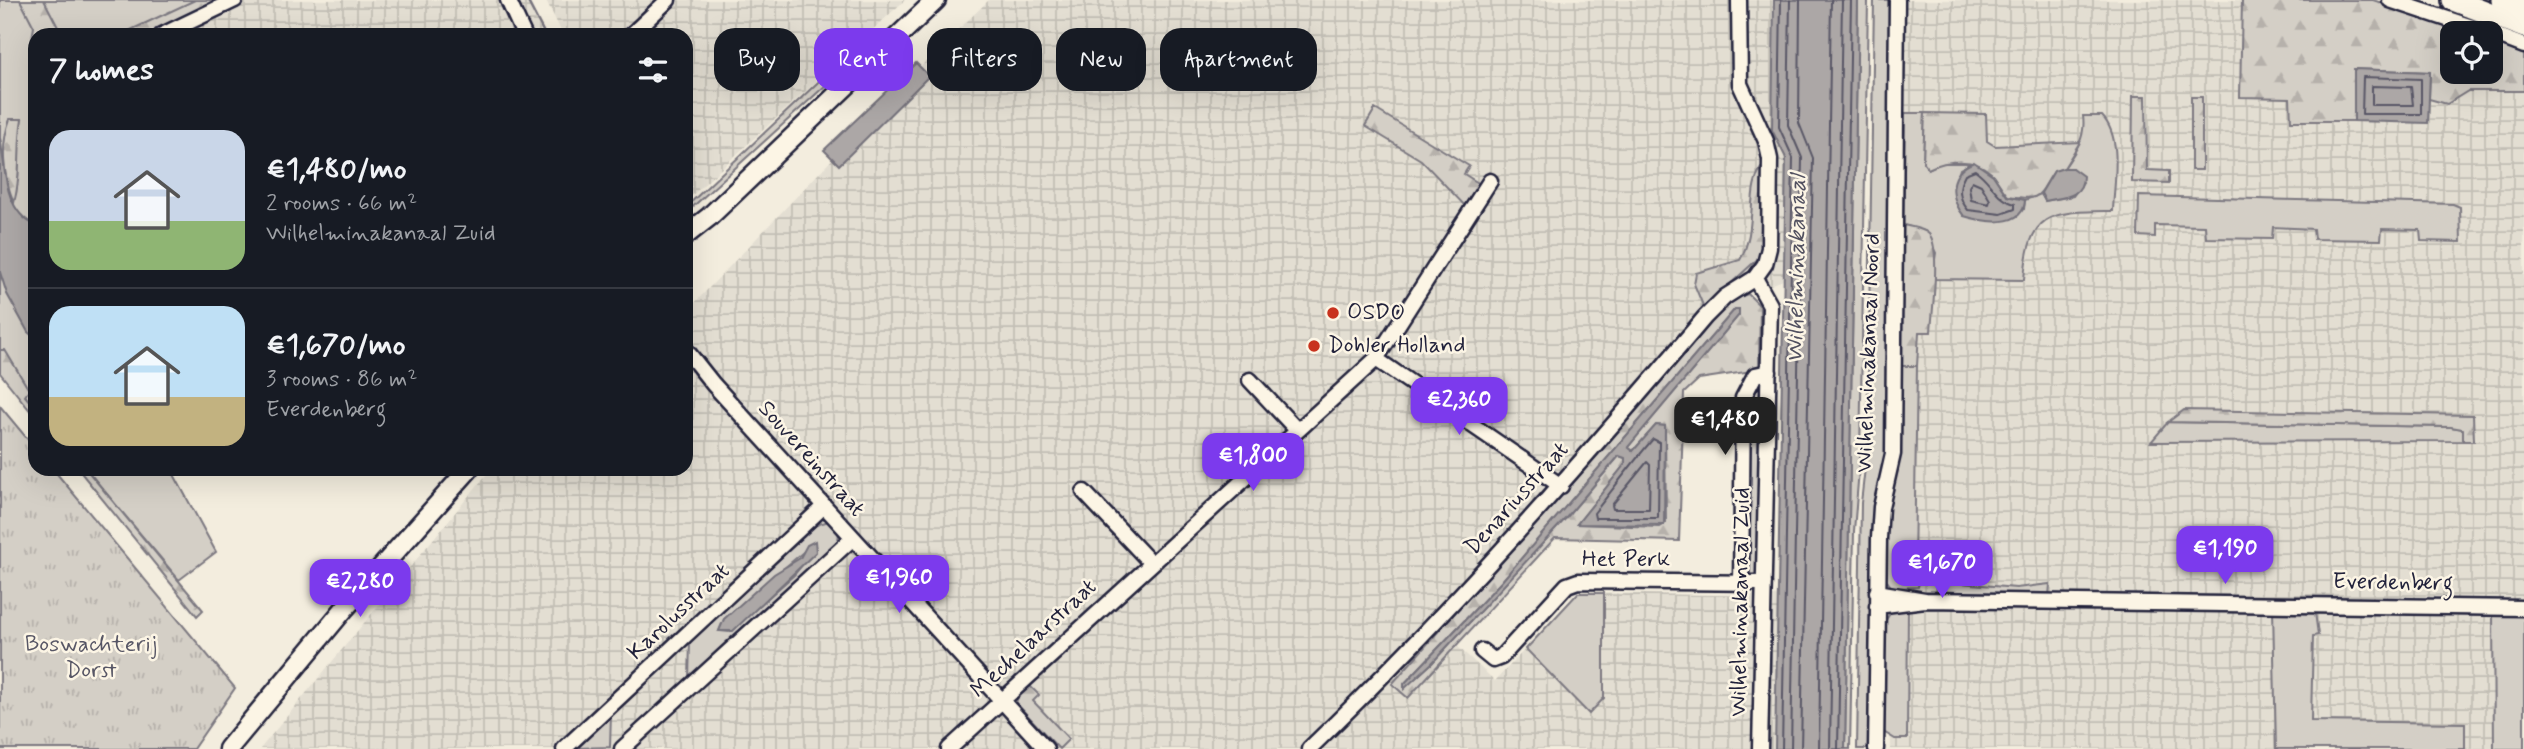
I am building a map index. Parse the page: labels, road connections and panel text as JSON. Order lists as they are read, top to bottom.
{
  "streets": {
    "street": [
      "Wilhelminakanaal Noord",
      "Souvereinstraat",
      "Denariusstraat",
      "Het Perk",
      "Everdenberg",
      "Wilhelminakanaal Zuid",
      "Karolusstraat",
      "Mechelaarstraat"
    ]
  },
  "crossings": [
    ["Wilhelminakanaal Noord", "Everdenberg"],
    ["Souvereinstraat", "Karolusstraat"],
    ["Souvereinstraat", "Mechelaarstraat"],
    ["Denariusstraat", "Wilhelminakanaal Zuid"],
    ["Het Perk", "Wilhelminakanaal Zuid"]
  ],
  "water": ["Wilhelminakanaal"],
  "parks": ["Boswachterij Dorst"],
  "places": ["OSDO", "Dohler Holland"],
  "page": {
    "chip": [
      "Buy",
      "Rent",
      "Filters",
      "New",
      "Apartment"
    ],
    "heading": "7 homes",
    "list": [
      {
        "name": "€1,480/mo",
        "note": "2 rooms · 66 m² · Wilhelminakanaal Zuid"
      },
      {
        "name": "€1,670/mo",
        "note": "3 rooms · 86 m² · Everdenberg"
      }
    ],
    "price": [
      "€2,360",
      "€1,480",
      "€1,800",
      "€1,190",
      "€1,670",
      "€1,960",
      "€2,280"
    ]
  }
}
